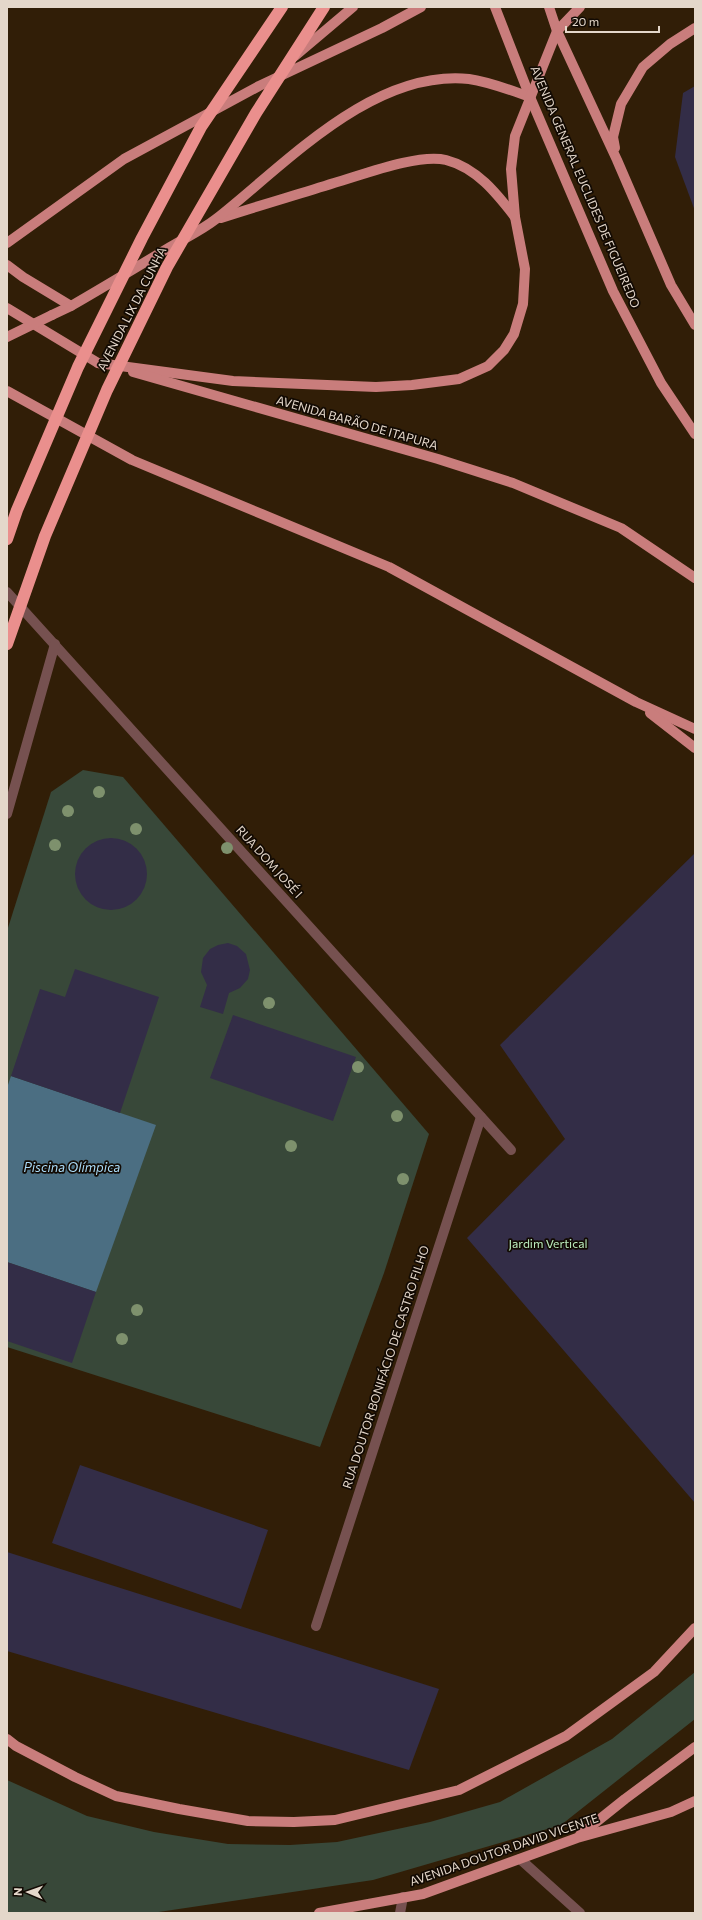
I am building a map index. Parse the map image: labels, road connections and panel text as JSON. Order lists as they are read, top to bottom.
{
  "streets": {
    "highway": ["AVENIDA LIX DA CUNHA"],
    "main road": ["AVENIDA GENERAL EUCLIDES DE FIGUEIREDO", "AVENIDA BARÃO DE ITAPURA", "AVENIDA DOUTOR DAVID VICENTE"],
    "street": ["RUA DOM JOSÉ I", "RUA DOUTOR BONIFÁCIO DE CASTRO FILHO"]
  },
  "crossings": [
    ["RUA DOM JOSÉ I", "RUA DOUTOR BONIFÁCIO DE CASTRO FILHO"]
  ],
  "water": ["Piscina Olímpica"],
  "parks": ["Jardim Vertical"],
  "scale_bar": "20 m",
  "north": "left"
}
